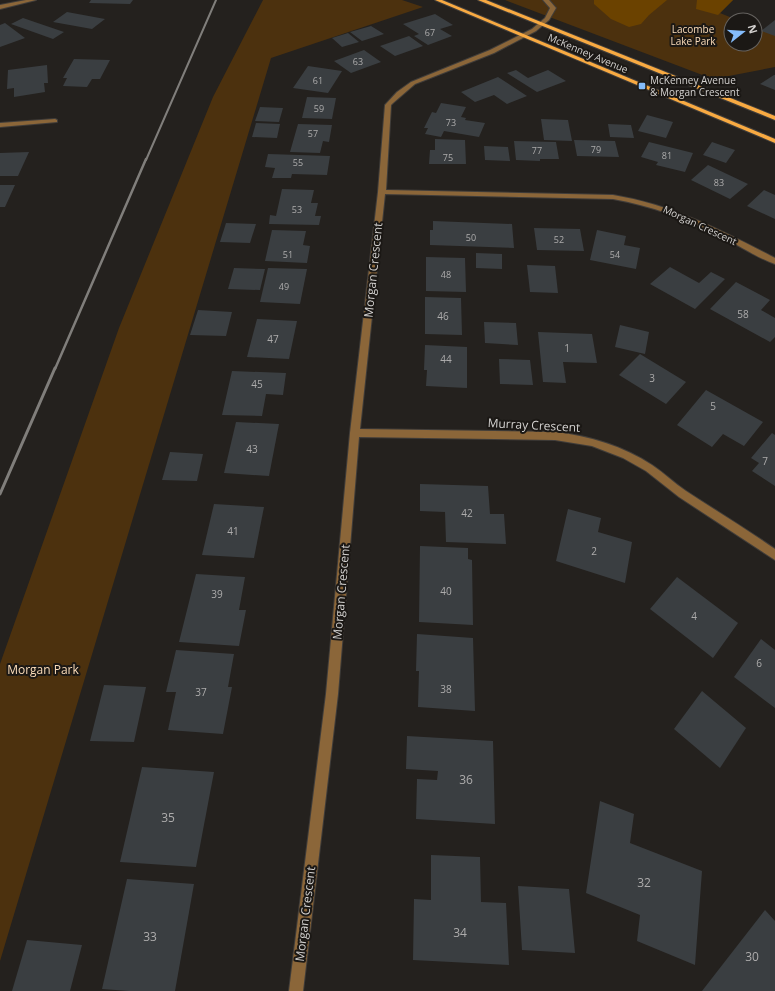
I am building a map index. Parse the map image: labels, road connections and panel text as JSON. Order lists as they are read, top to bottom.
{
  "streets": {
    "main road": ["McKenney Avenue"],
    "street": ["Morgan Crescent", "Murray Crescent"]
  },
  "crossings": [
    ["McKenney Avenue", "Morgan Crescent"],
    ["Morgan Crescent", "Murray Crescent"]
  ],
  "parks": ["Lacombe Lake Park", "Morgan Park"],
  "places": {
    "transit": ["McKenney Avenue & Morgan Crescent"]
  },
  "house_numbers": [
    "67",
    "63",
    "61",
    "59",
    "73",
    "57",
    "79",
    "77",
    "81",
    "75",
    "55",
    "83",
    "53",
    "50",
    "52",
    "51",
    "54",
    "48",
    "49",
    "58",
    "46",
    "47",
    "1",
    "44",
    "3",
    "45",
    "5",
    "43",
    "7",
    "42",
    "41",
    "2",
    "40",
    "39",
    "4",
    "6",
    "38",
    "37",
    "36",
    "35",
    "32",
    "34",
    "33",
    "30"
  ],
  "north": "right"
}
